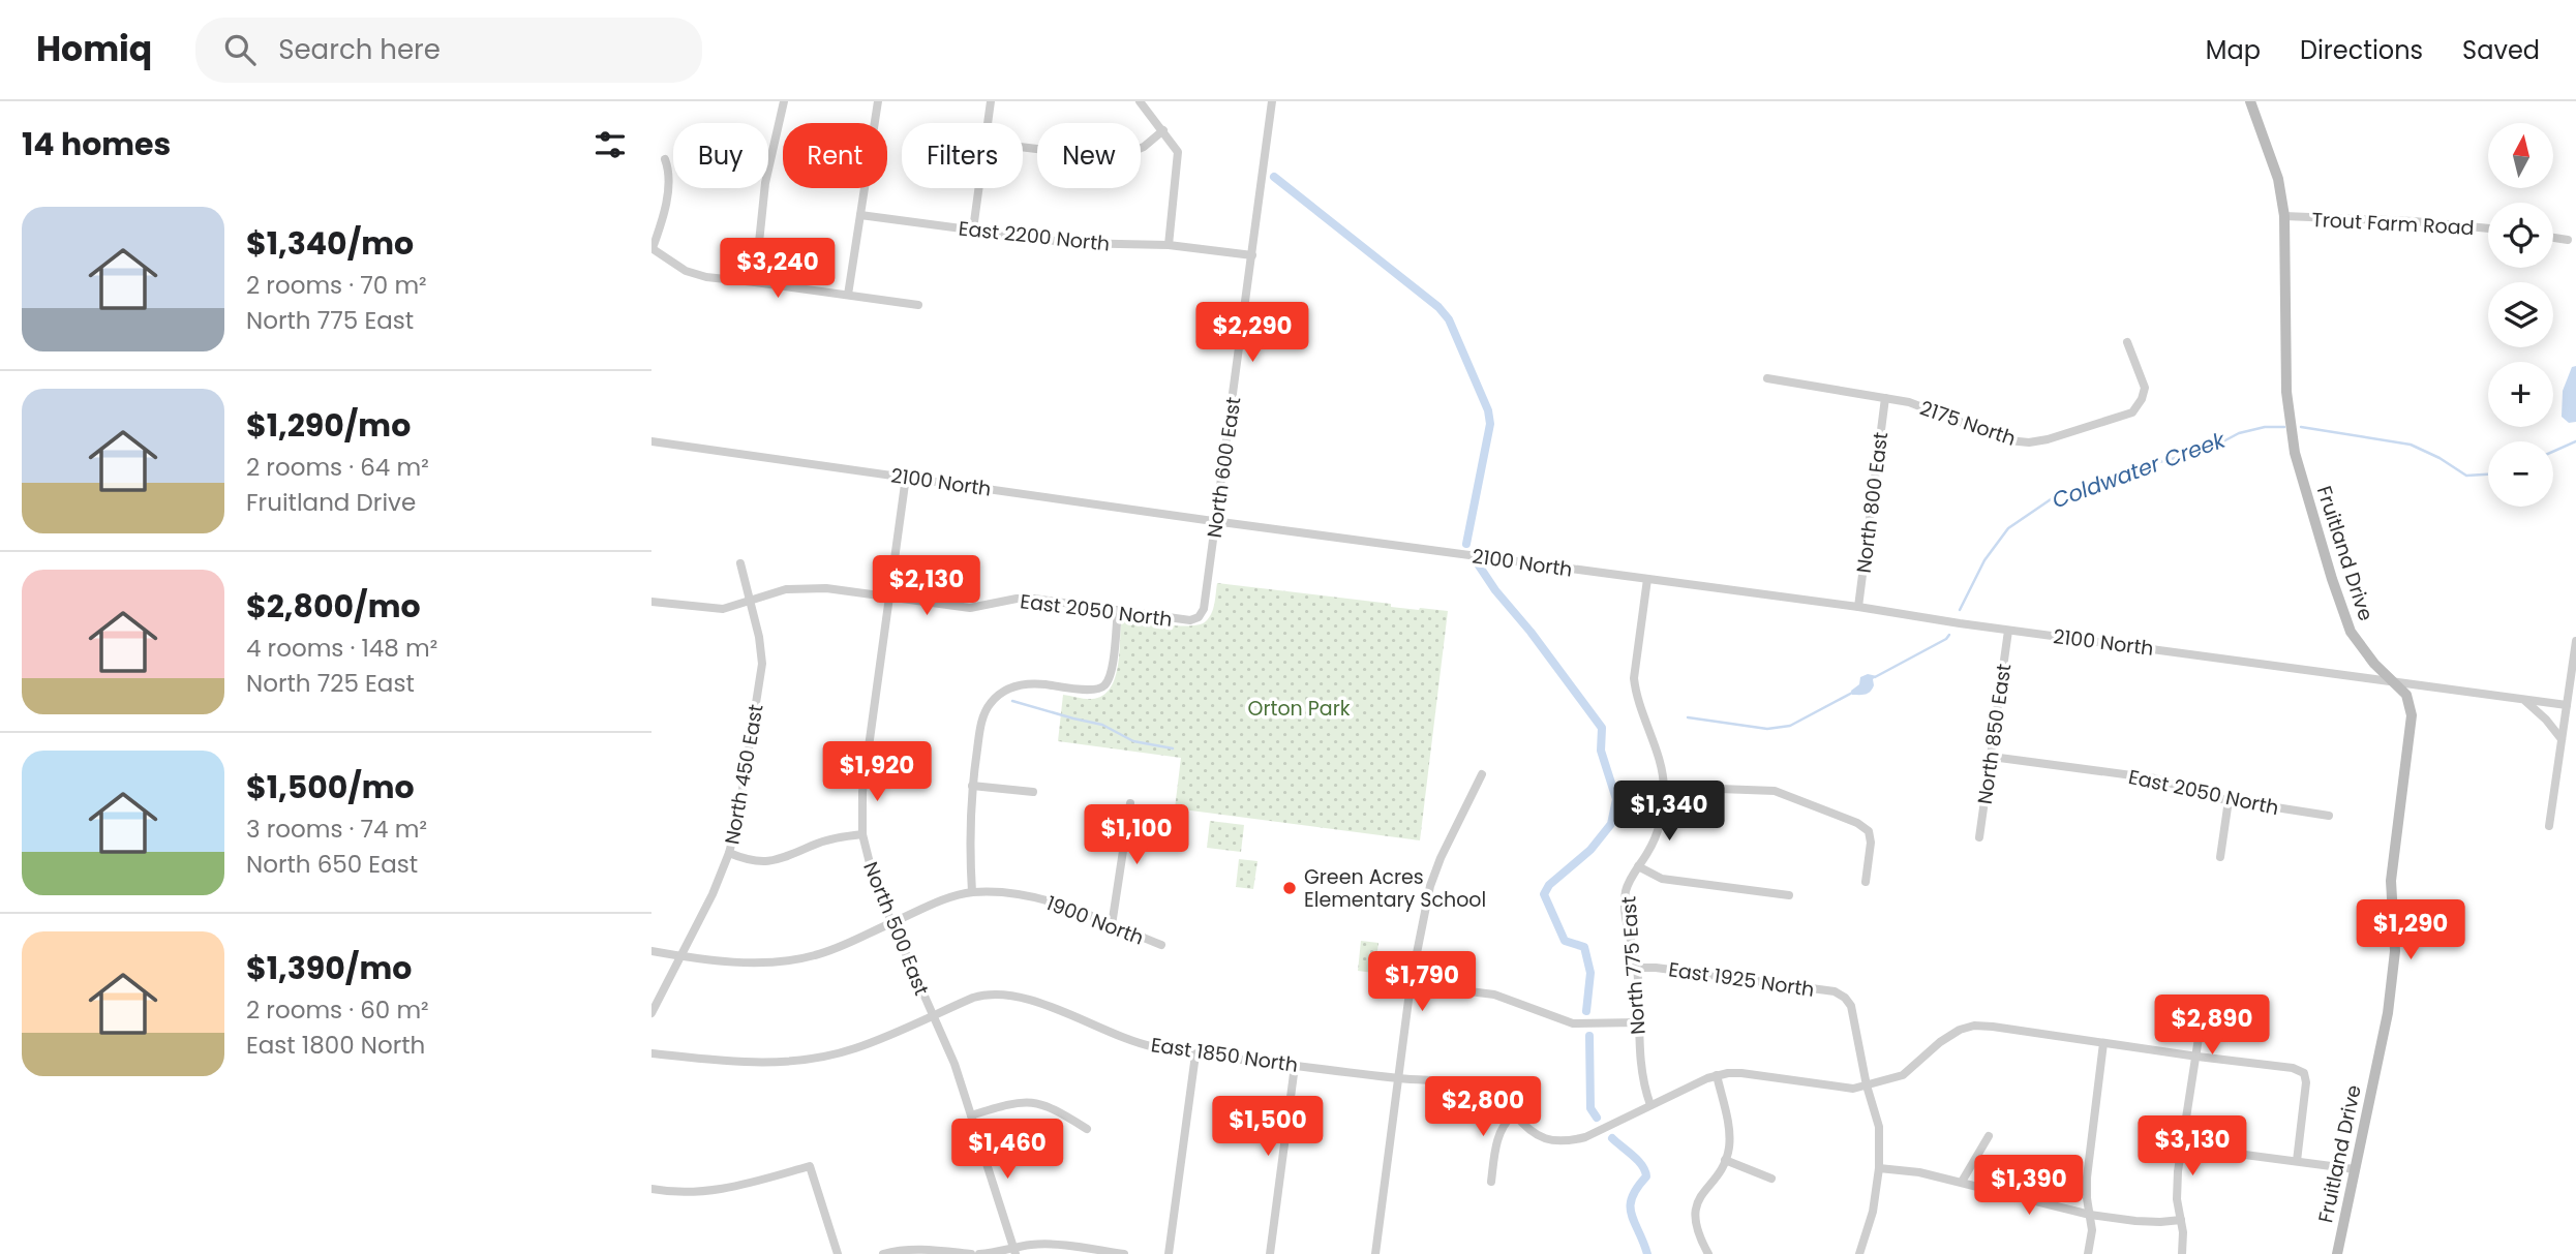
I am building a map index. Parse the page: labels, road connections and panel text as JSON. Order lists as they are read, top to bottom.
{
  "streets": {
    "street": [
      "Trout Farm Road",
      "East 2200 North",
      "2175 North",
      "North 600 East",
      "2100 North",
      "North 800 East",
      "Fruitland Drive",
      "East 2050 North",
      "North 850 East",
      "North 450 East",
      "1900 North",
      "North 500 East",
      "North 775 East",
      "East 1925 North",
      "East 1850 North"
    ]
  },
  "crossings": [
    ["Trout Farm Road", "Fruitland Drive"],
    ["East 2200 North", "North 600 East"],
    ["2175 North", "North 800 East"],
    ["North 600 East", "2100 North"],
    ["North 600 East", "East 2050 North"],
    ["2100 North", "North 800 East"],
    ["2100 North", "Fruitland Drive"],
    ["2100 North", "North 850 East"],
    ["2100 North", "North 500 East"],
    ["2100 North", "North 775 East"],
    ["East 2050 North", "North 850 East"],
    ["East 2050 North", "North 450 East"],
    ["East 2050 North", "North 500 East"],
    ["North 450 East", "1900 North"],
    ["1900 North", "North 500 East"],
    ["North 500 East", "East 1850 North"],
    ["North 775 East", "East 1925 North"],
    ["North 775 East", "East 1850 North"],
    ["East 1925 North", "East 1850 North"]
  ],
  "water": ["Coldwater Creek"],
  "parks": ["Orton Park"],
  "places": ["Green Acres Elementary School"],
  "north": "top",
  "page": {
    "header": "Homiq",
    "search": "Search here",
    "nav": ["Map", "Directions", "Saved"],
    "heading": "14 homes",
    "map_buttons": ["+", "−"],
    "chip": [
      "Buy",
      "Rent",
      "Filters",
      "New"
    ],
    "list": [
      {
        "name": "$1,340/mo",
        "note": "2 rooms · 70 m² · North 775 East"
      },
      {
        "name": "$1,290/mo",
        "note": "2 rooms · 64 m² · Fruitland Drive"
      },
      {
        "name": "$2,800/mo",
        "note": "4 rooms · 148 m² · North 725 East"
      },
      {
        "name": "$1,500/mo",
        "note": "3 rooms · 74 m² · North 650 East"
      },
      {
        "name": "$1,390/mo",
        "note": "2 rooms · 60 m² · East 1800 North"
      }
    ],
    "price": [
      "$3,240",
      "$2,290",
      "$2,130",
      "$1,920",
      "$1,340",
      "$1,100",
      "$1,290",
      "$1,790",
      "$2,890",
      "$2,800",
      "$1,500",
      "$3,130",
      "$1,460",
      "$1,390"
    ]
  }
}
